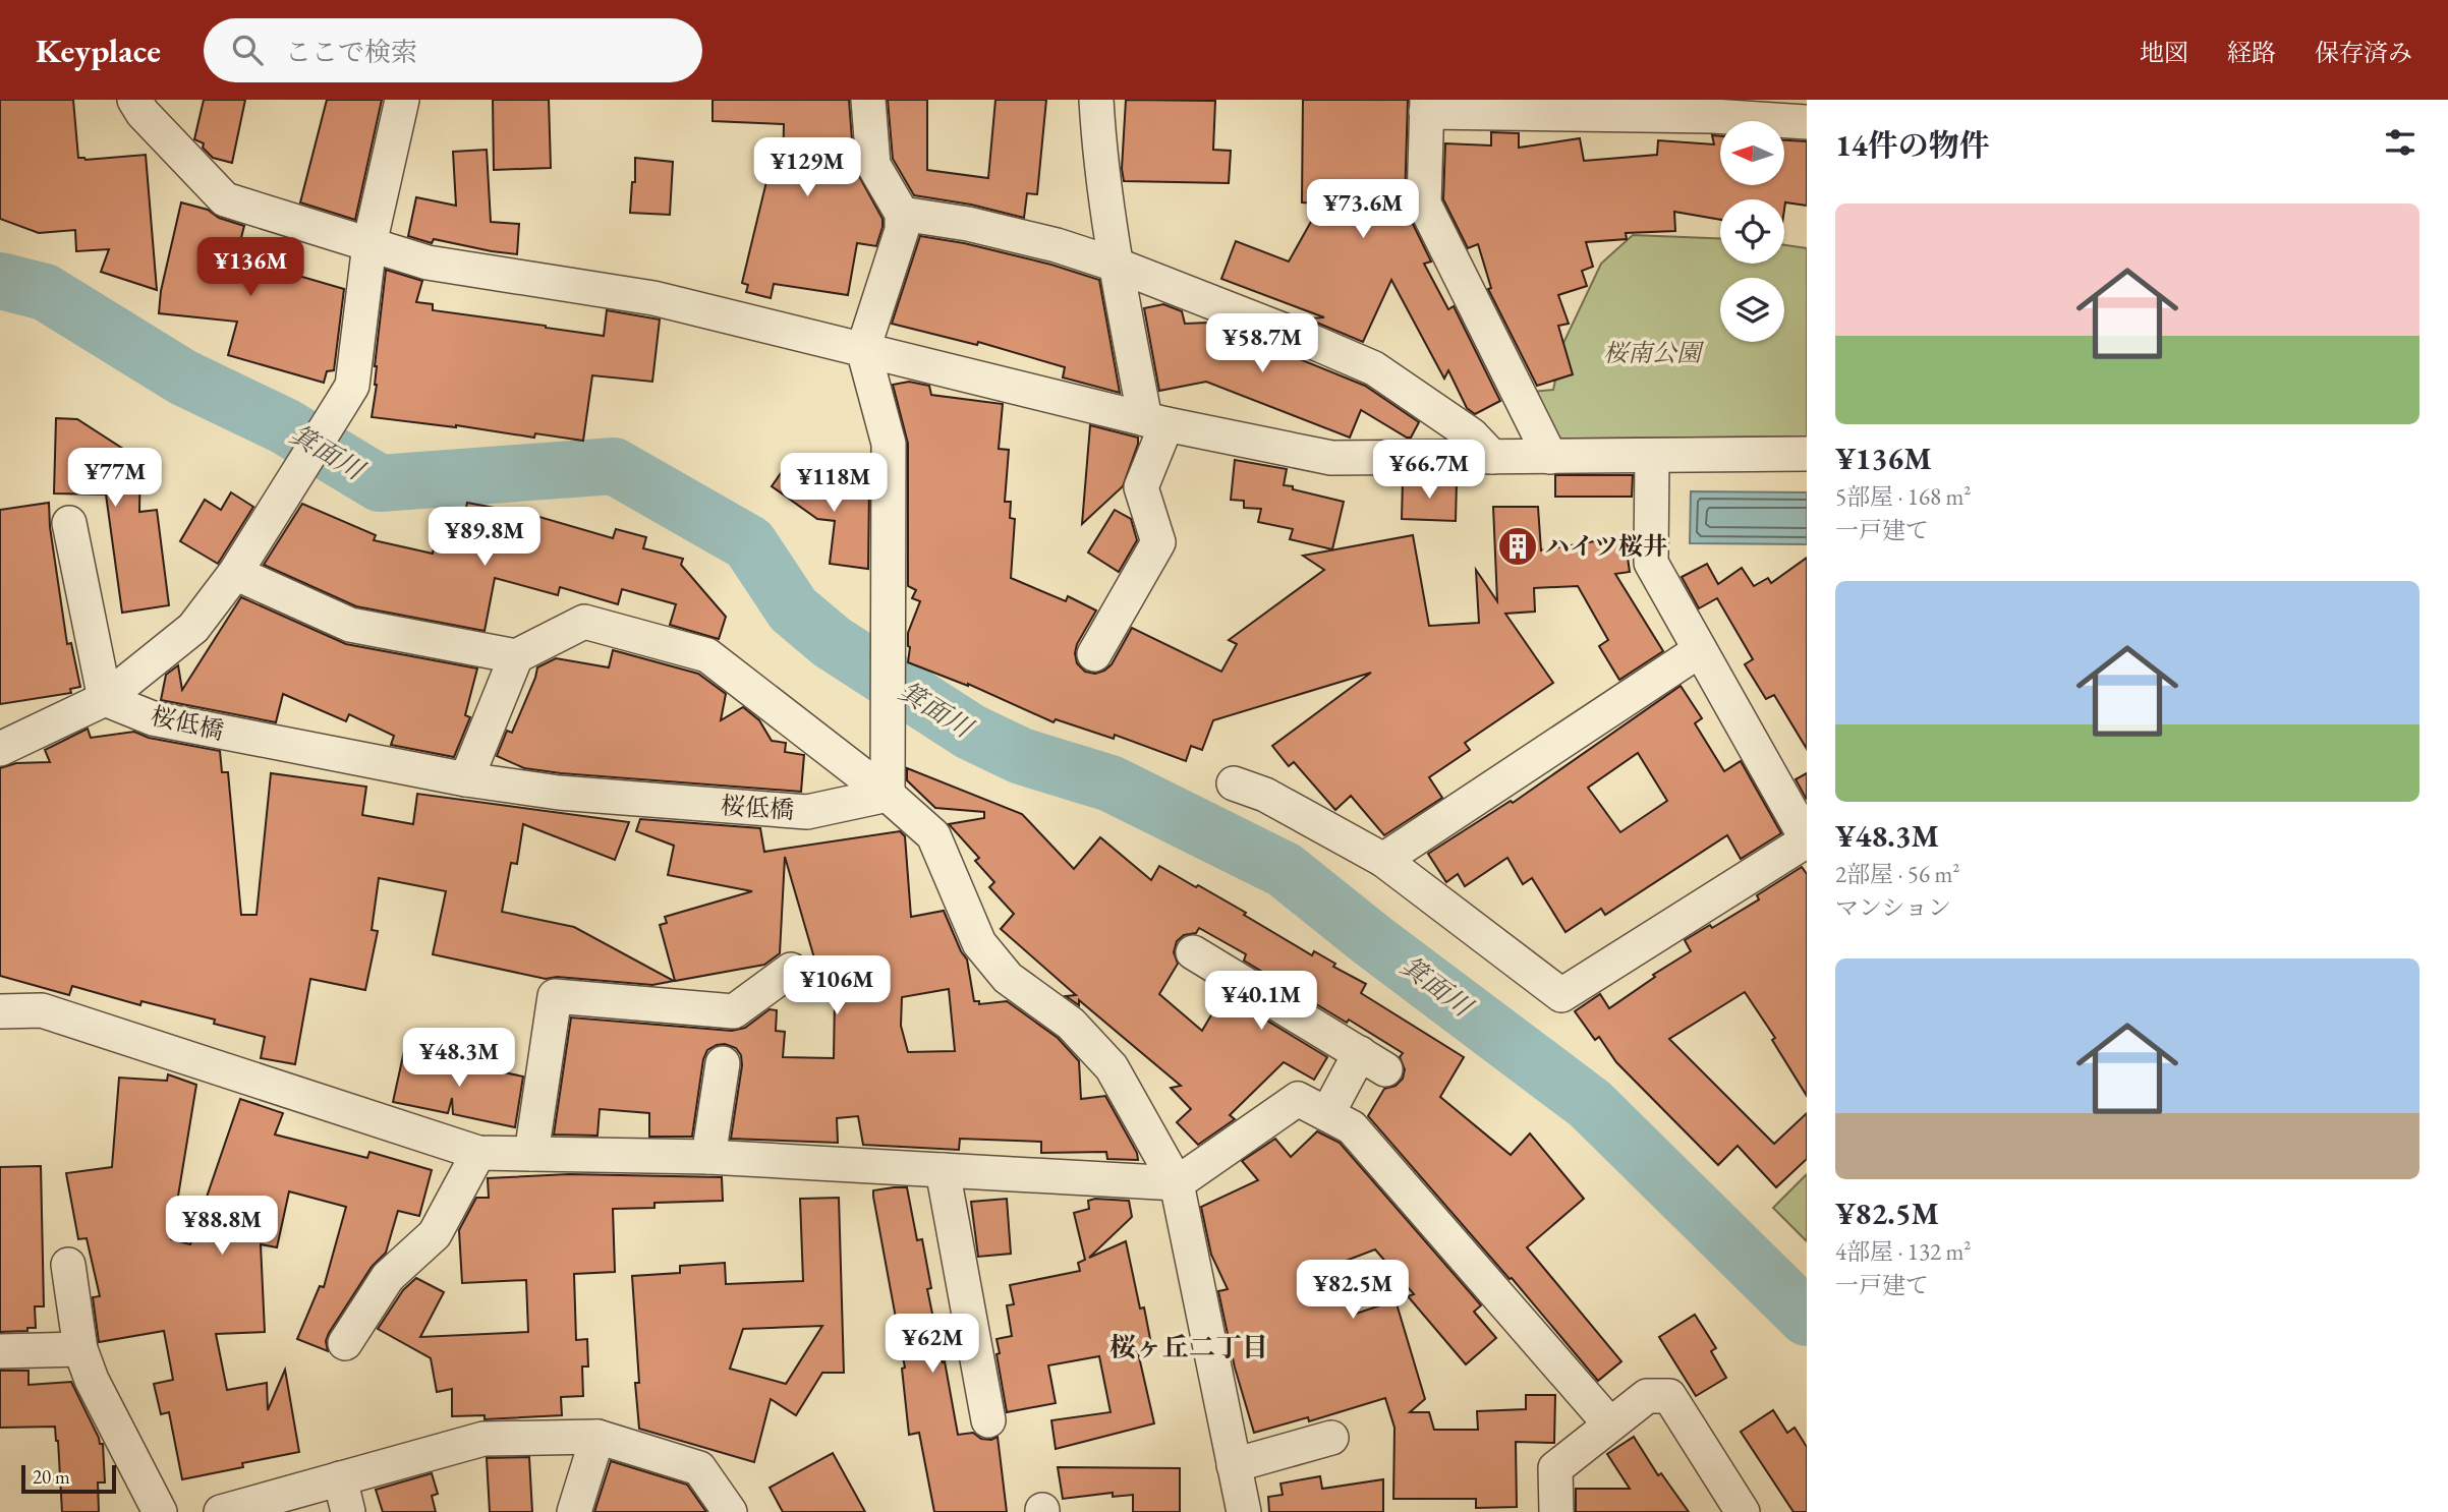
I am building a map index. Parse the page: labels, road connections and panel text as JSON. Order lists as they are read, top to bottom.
{
  "streets": {
    "street": ["桜低橋"]
  },
  "districts": ["桜ヶ丘二丁目"],
  "water": ["箕面川"],
  "parks": ["桜南公園"],
  "places": {
    "building": ["ハイツ桜井"]
  },
  "scale_bar": "20 m",
  "north": "left",
  "page": {
    "header": "Keyplace",
    "search": "ここで検索",
    "nav": ["地図", "経路", "保存済み"],
    "heading": "14件の物件",
    "price": [
      "¥129M",
      "¥73.6M",
      "¥136M",
      "¥58.7M",
      "¥66.7M",
      "¥77M",
      "¥118M",
      "¥89.8M",
      "¥106M",
      "¥40.1M",
      "¥48.3M",
      "¥88.8M",
      "¥82.5M",
      "¥62M"
    ],
    "list": [
      {
        "name": "¥136M",
        "note": "5部屋 · 168 m² · 一戸建て"
      },
      {
        "name": "¥48.3M",
        "note": "2部屋 · 56 m² · マンション"
      },
      {
        "name": "¥82.5M",
        "note": "4部屋 · 132 m² · 一戸建て"
      }
    ],
    "scale": "20 m"
  }
}
